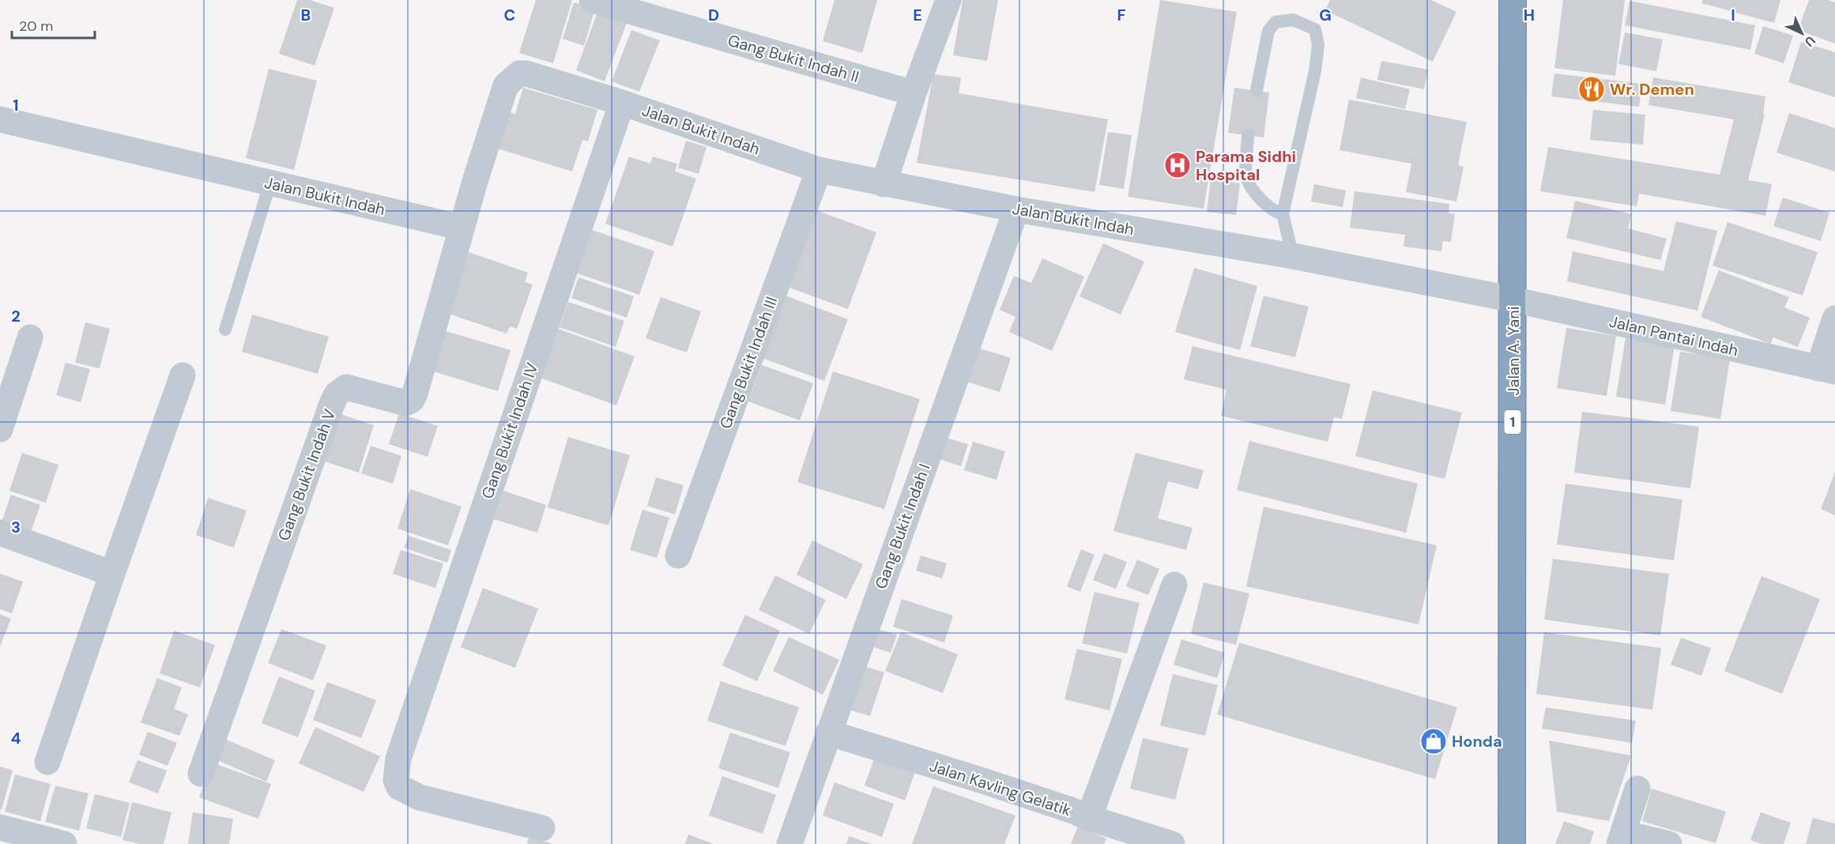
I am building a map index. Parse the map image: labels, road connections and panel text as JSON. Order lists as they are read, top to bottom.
{
  "streets": {
    "highway": ["Jalan A. Yani", "1"],
    "street": [
      "Gang Bukit Indah II",
      "Jalan Bukit Indah",
      "Jalan Pantai Indah",
      "Gang Bukit Indah III",
      "Gang Bukit Indah IV",
      "Gang Bukit Indah V",
      "Gang Bukit Indah I",
      "Jalan Kavling Gelatik"
    ]
  },
  "crossings": [
    ["Jalan Bukit Indah", "Jalan Pantai Indah"],
    ["Jalan Bukit Indah", "Jalan A. Yani"],
    ["Jalan Bukit Indah", "Gang Bukit Indah III"],
    ["Jalan Bukit Indah", "Gang Bukit Indah IV"],
    ["Jalan Bukit Indah", "Gang Bukit Indah V"],
    ["Jalan Bukit Indah", "Gang Bukit Indah I"],
    ["Jalan Pantai Indah", "Jalan A. Yani"],
    ["Gang Bukit Indah I", "Jalan Kavling Gelatik"]
  ],
  "places": {
    "restaurant": ["Wr. Demen"],
    "hospital": ["Parama Sidhi Hospital"],
    "shop": ["Honda"]
  },
  "scale_bar": "20 m",
  "north": "bottom right",
  "grid": {
    "columns": [
      "B",
      "C",
      "D",
      "E",
      "F",
      "G",
      "H",
      "I"
    ],
    "rows": [
      "1",
      "2",
      "3",
      "4"
    ]
  }
}
